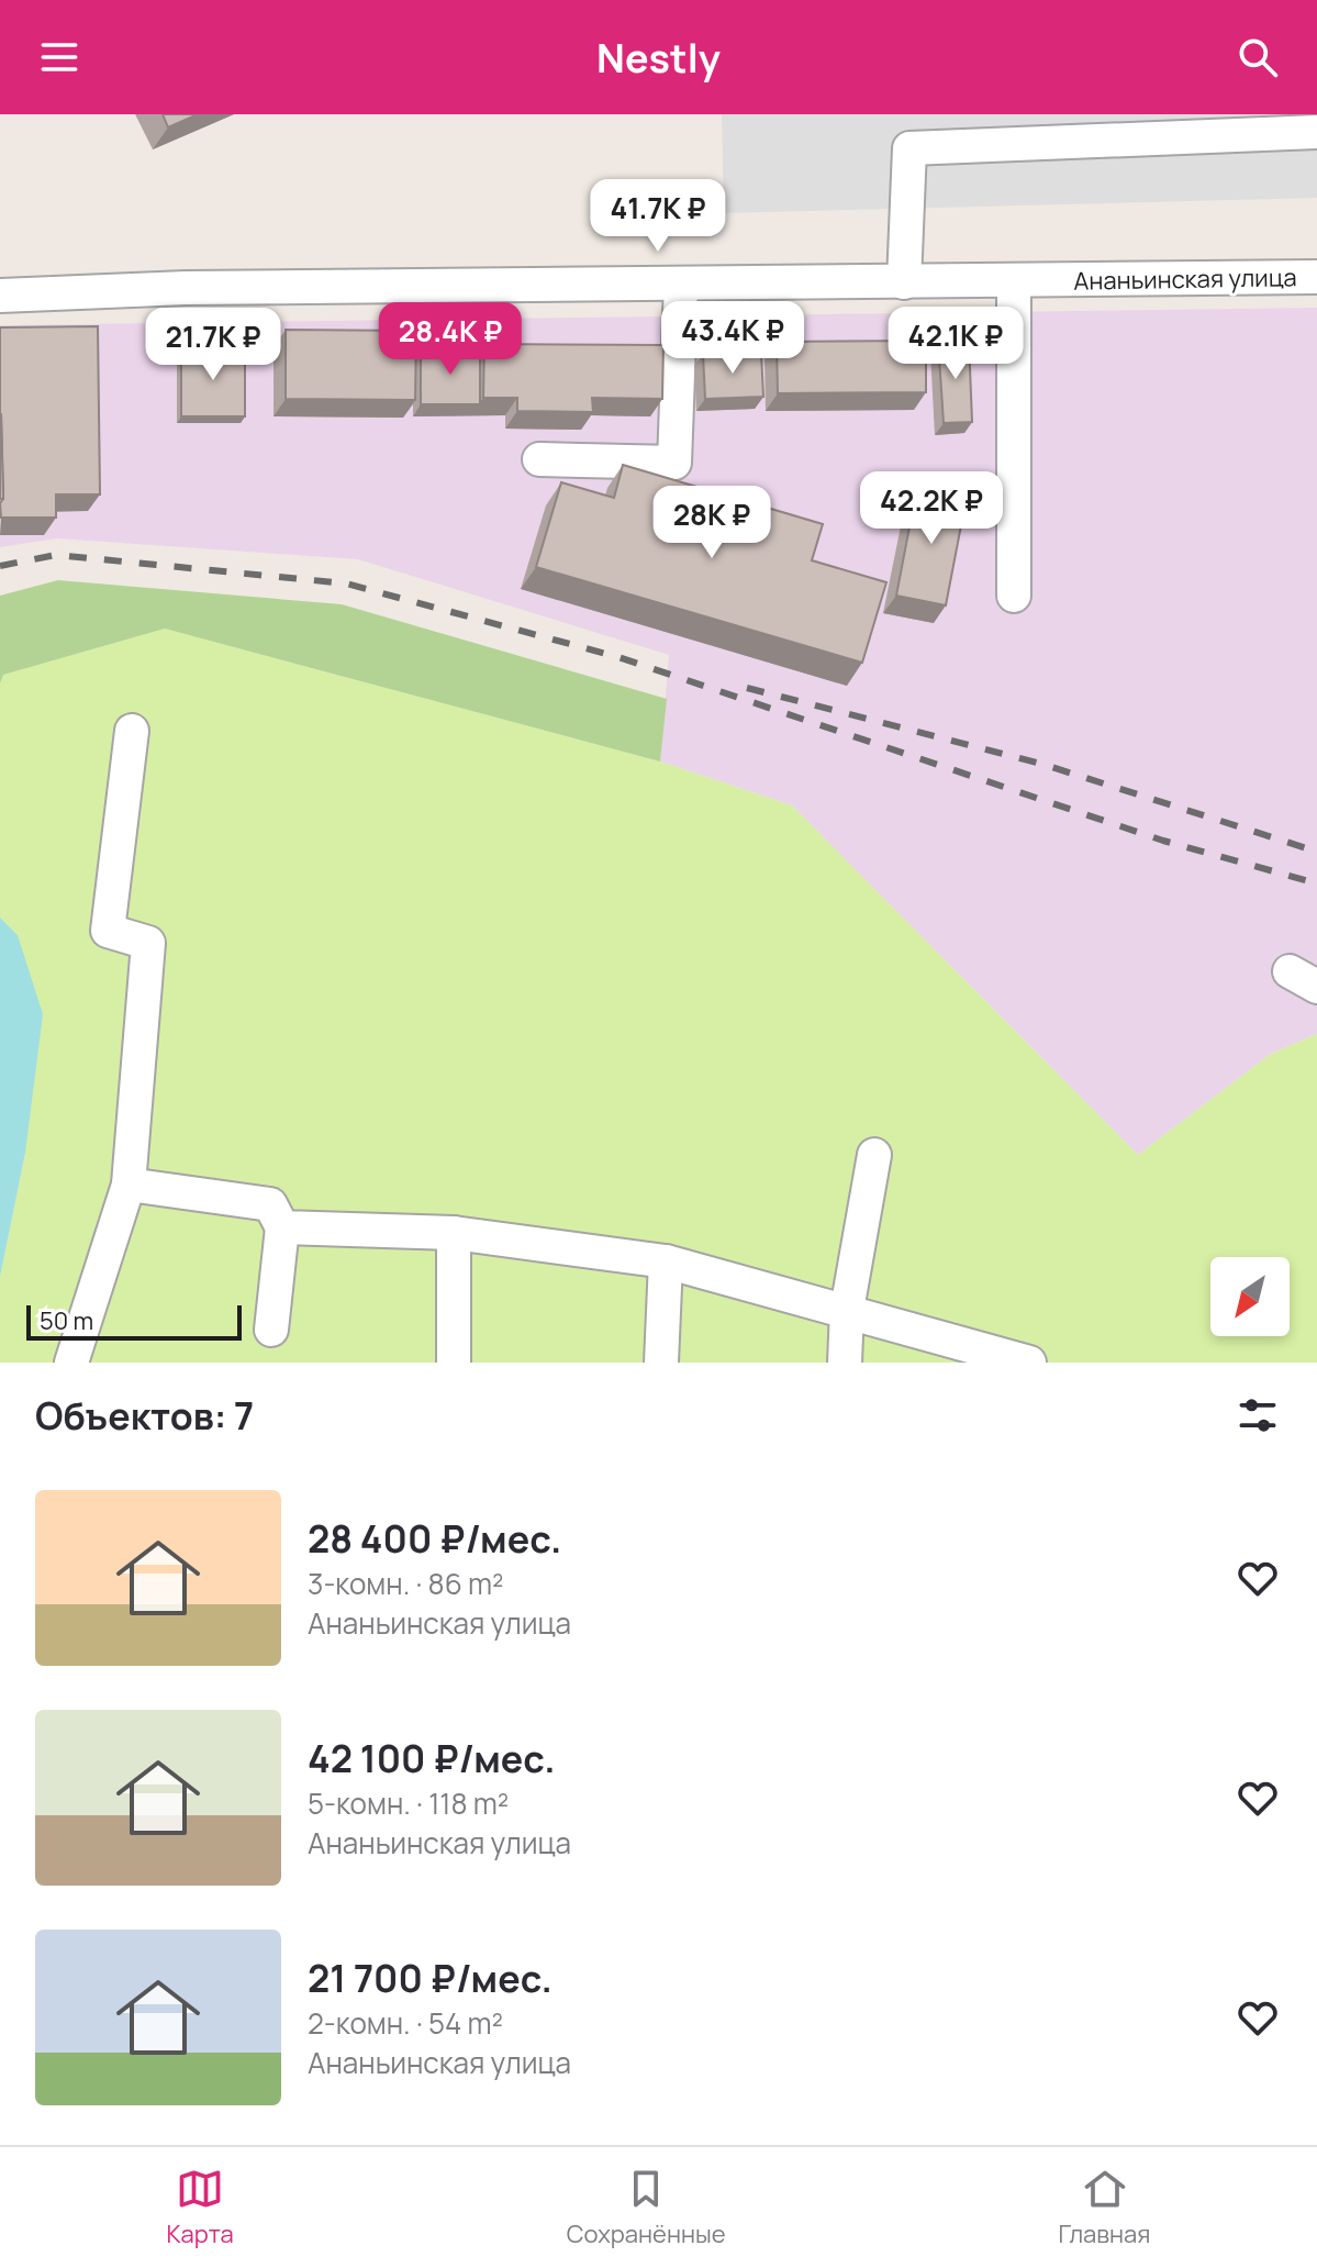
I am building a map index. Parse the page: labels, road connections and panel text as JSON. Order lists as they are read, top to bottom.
{
  "streets": {
    "street": ["Ананьинская улица"]
  },
  "scale_bar": "50 m",
  "north": "bottom left",
  "page": {
    "header": "Nestly",
    "price": [
      "41.7K ₽",
      "43.4K ₽",
      "28.4K ₽",
      "42.1K ₽",
      "21.7K ₽",
      "42.2K ₽",
      "28K ₽"
    ],
    "scale": "50 m",
    "heading": "Объектов: 7",
    "list": [
      {
        "name": "28 400 ₽/мес.",
        "note": "3-комн. · 86 m² · Ананьинская улица"
      },
      {
        "name": "42 100 ₽/мес.",
        "note": "5-комн. · 118 m² · Ананьинская улица"
      },
      {
        "name": "21 700 ₽/мес.",
        "note": "2-комн. · 54 m² · Ананьинская улица"
      }
    ],
    "tabs": ["Карта", "Сохранённые", "Главная"]
  }
}
